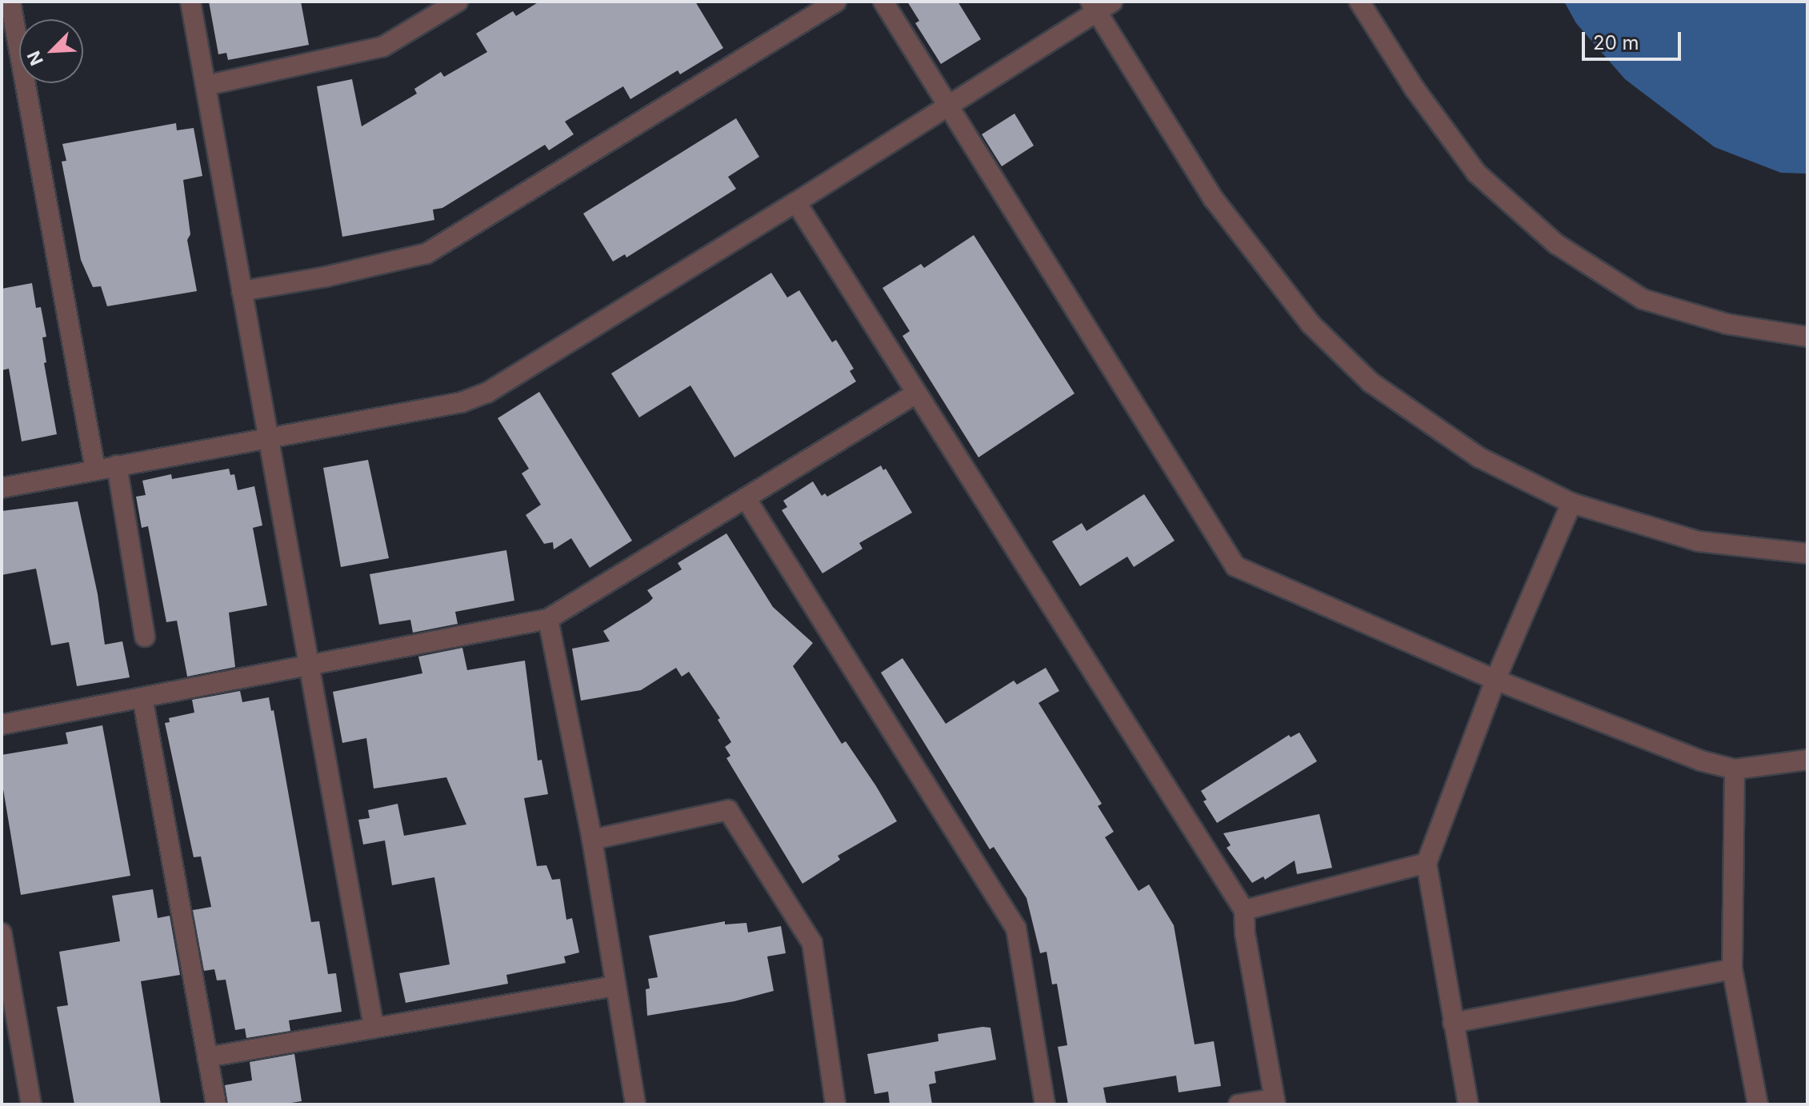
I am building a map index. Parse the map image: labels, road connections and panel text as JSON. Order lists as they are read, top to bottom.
{
  "scale_bar": "20 m",
  "north": "bottom left"
}
